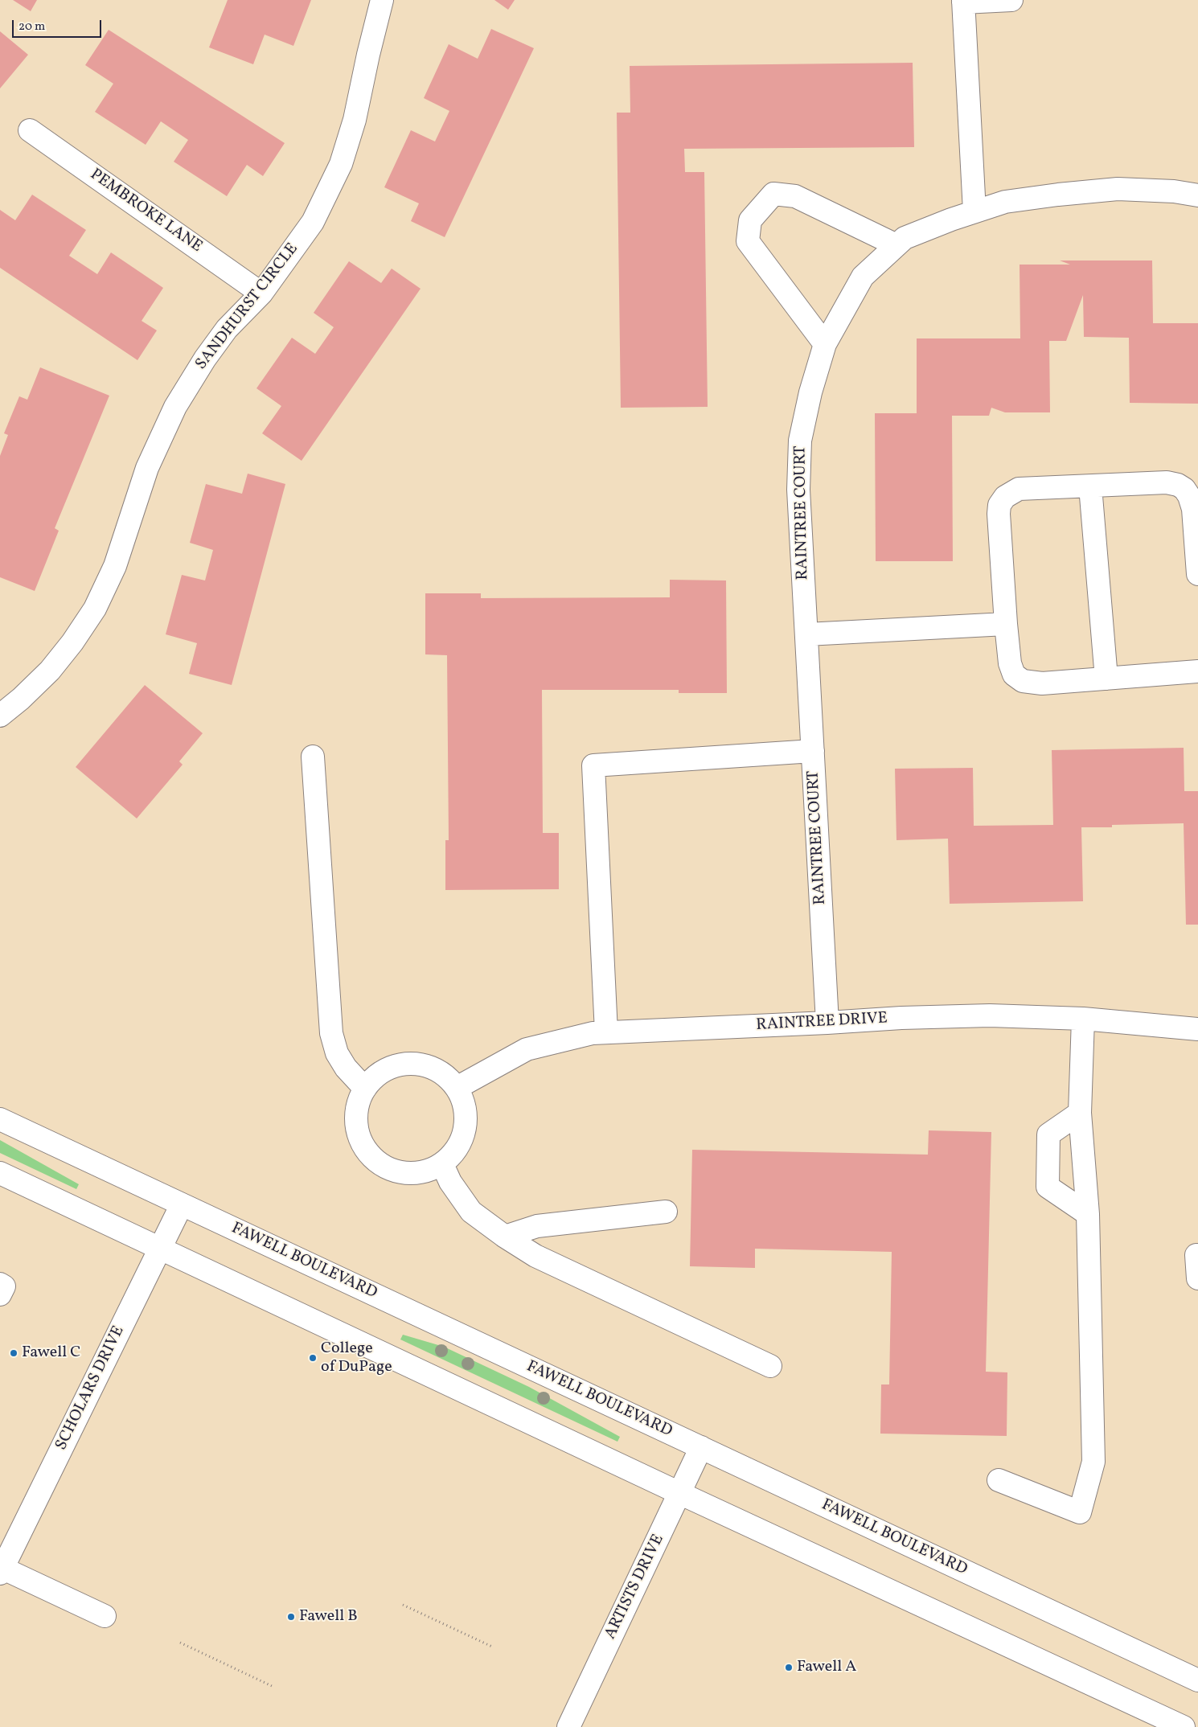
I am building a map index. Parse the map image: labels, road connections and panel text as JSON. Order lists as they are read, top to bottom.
{
  "streets": {
    "street": [
      "PEMBROKE LANE",
      "SANDHURST CIRCLE",
      "RAINTREE COURT",
      "RAINTREE DRIVE",
      "FAWELL BOULEVARD",
      "SCHOLARS DRIVE",
      "ARTISTS DRIVE"
    ]
  },
  "crossings": [
    ["PEMBROKE LANE", "SANDHURST CIRCLE"],
    ["RAINTREE COURT", "RAINTREE DRIVE"],
    ["FAWELL BOULEVARD", "SCHOLARS DRIVE"],
    ["FAWELL BOULEVARD", "ARTISTS DRIVE"]
  ],
  "places": [
    "Fawell C",
    "College of DuPage",
    "Fawell B",
    "Fawell A"
  ],
  "scale_bar": "20 m"
}
